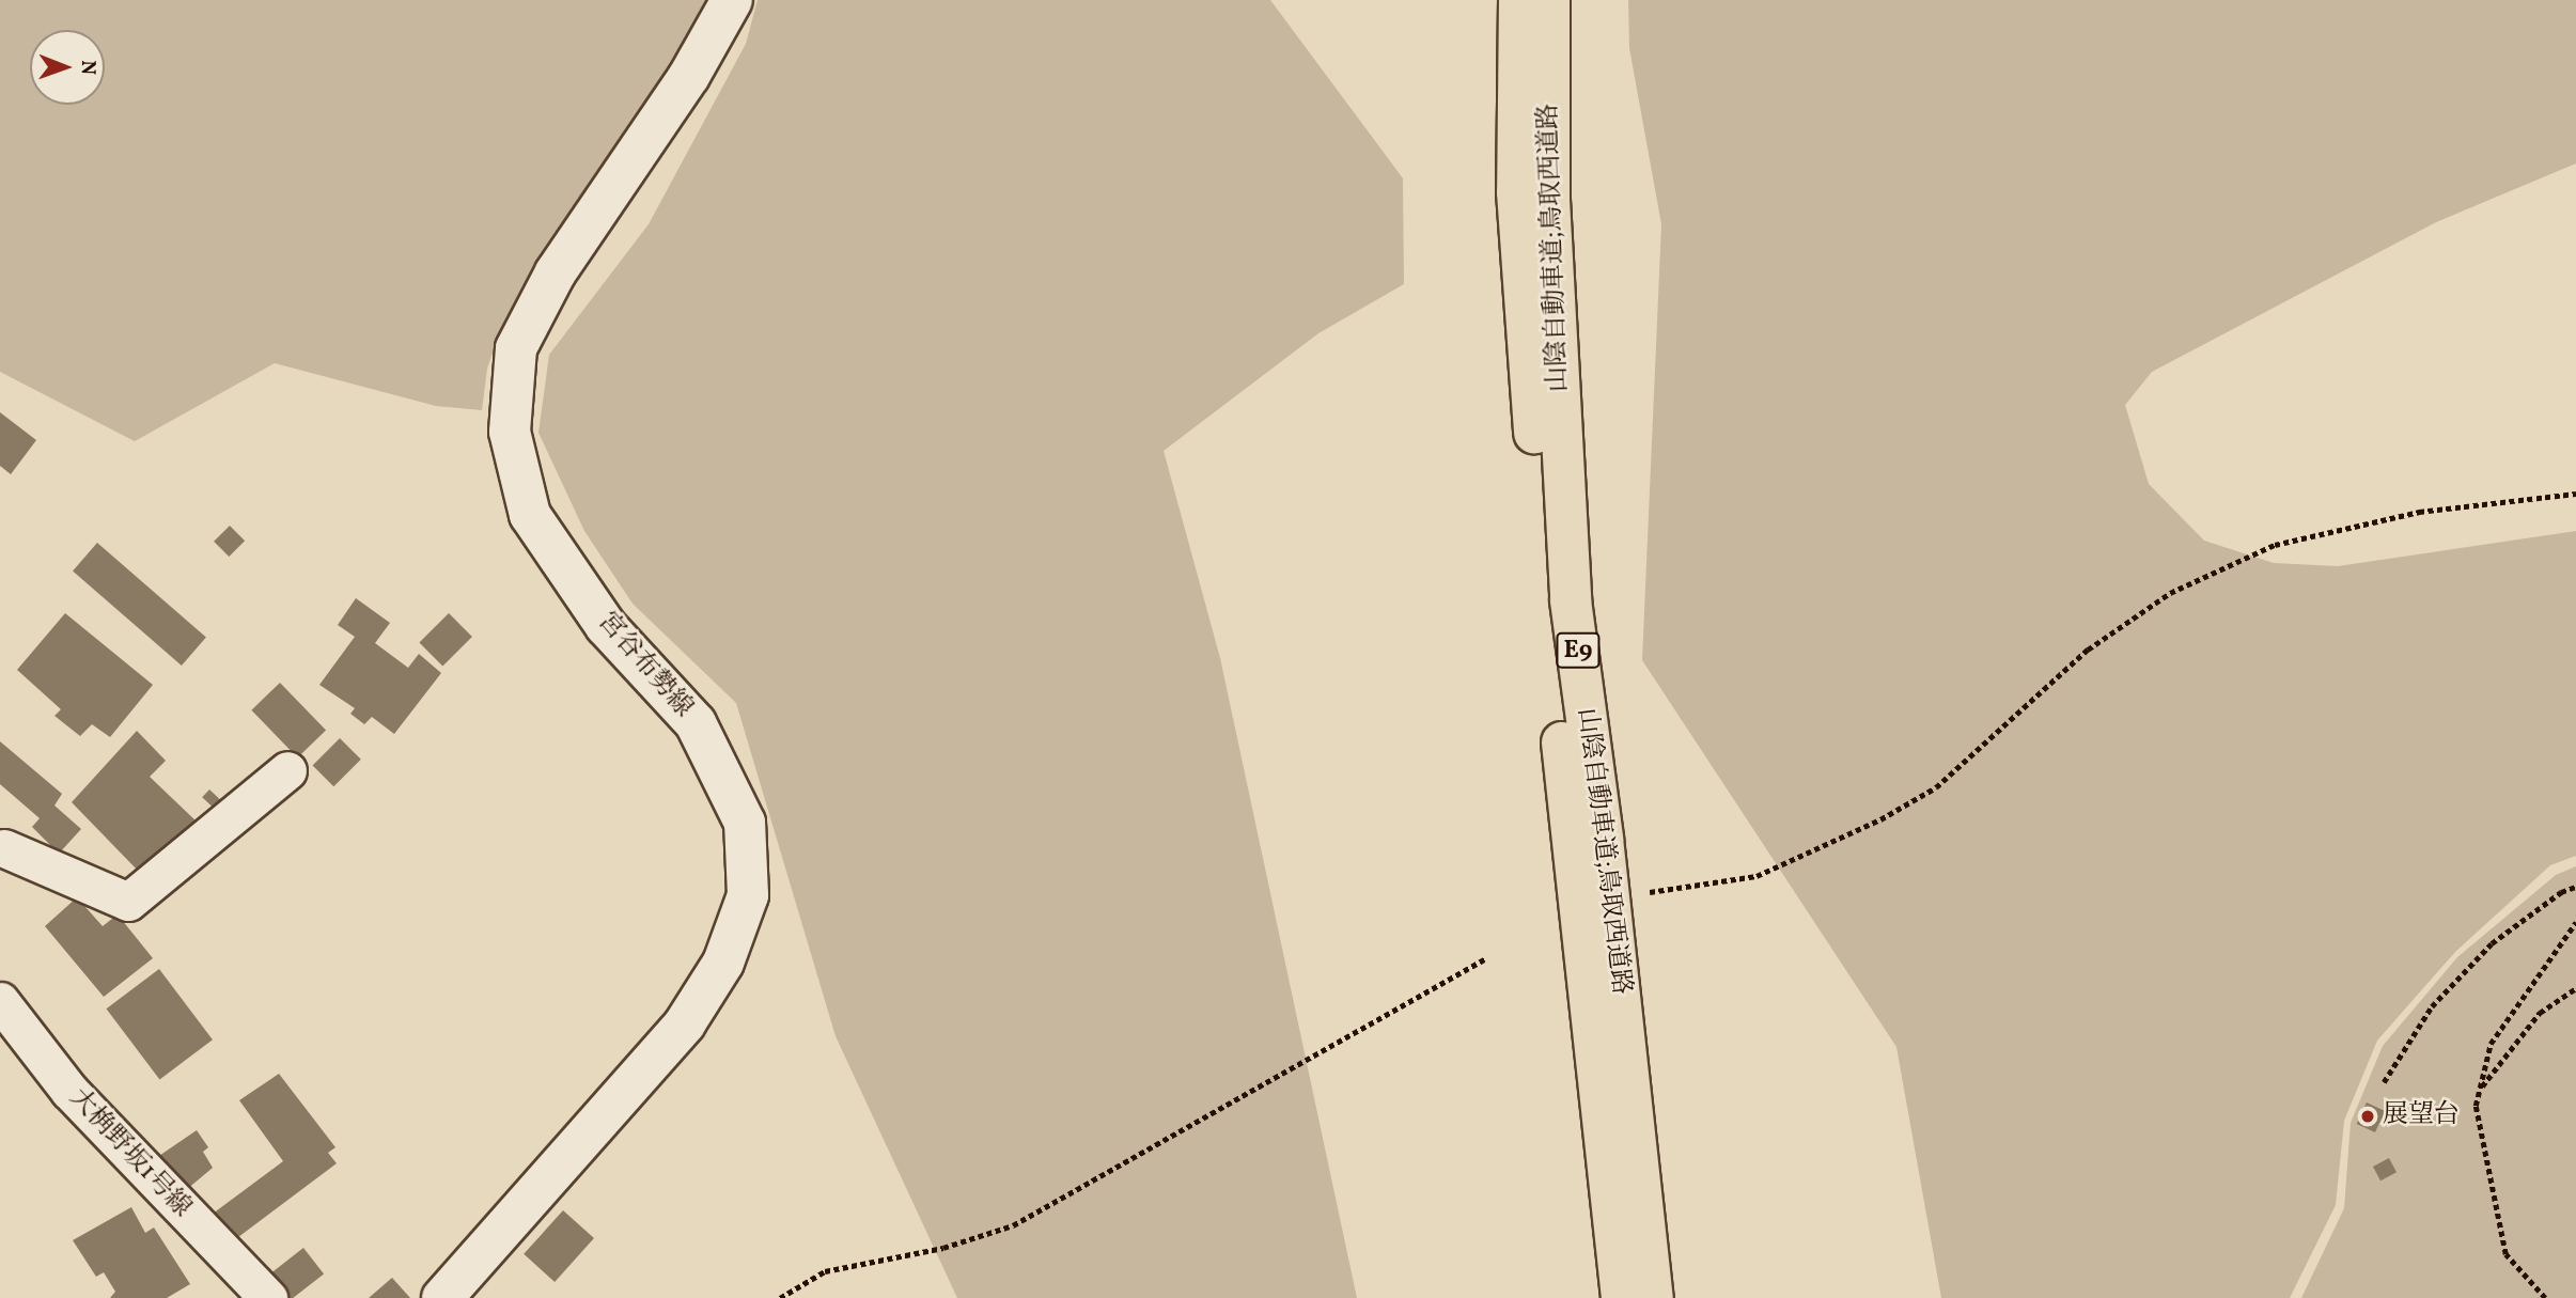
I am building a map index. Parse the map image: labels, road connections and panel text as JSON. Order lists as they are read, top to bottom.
{
  "streets": {
    "highway": ["山陰自動車道;鳥取西道路", "E9"],
    "street": ["宮谷布勢線", "大桷野坂1号線"]
  },
  "places": ["展望台"],
  "north": "right"
}
